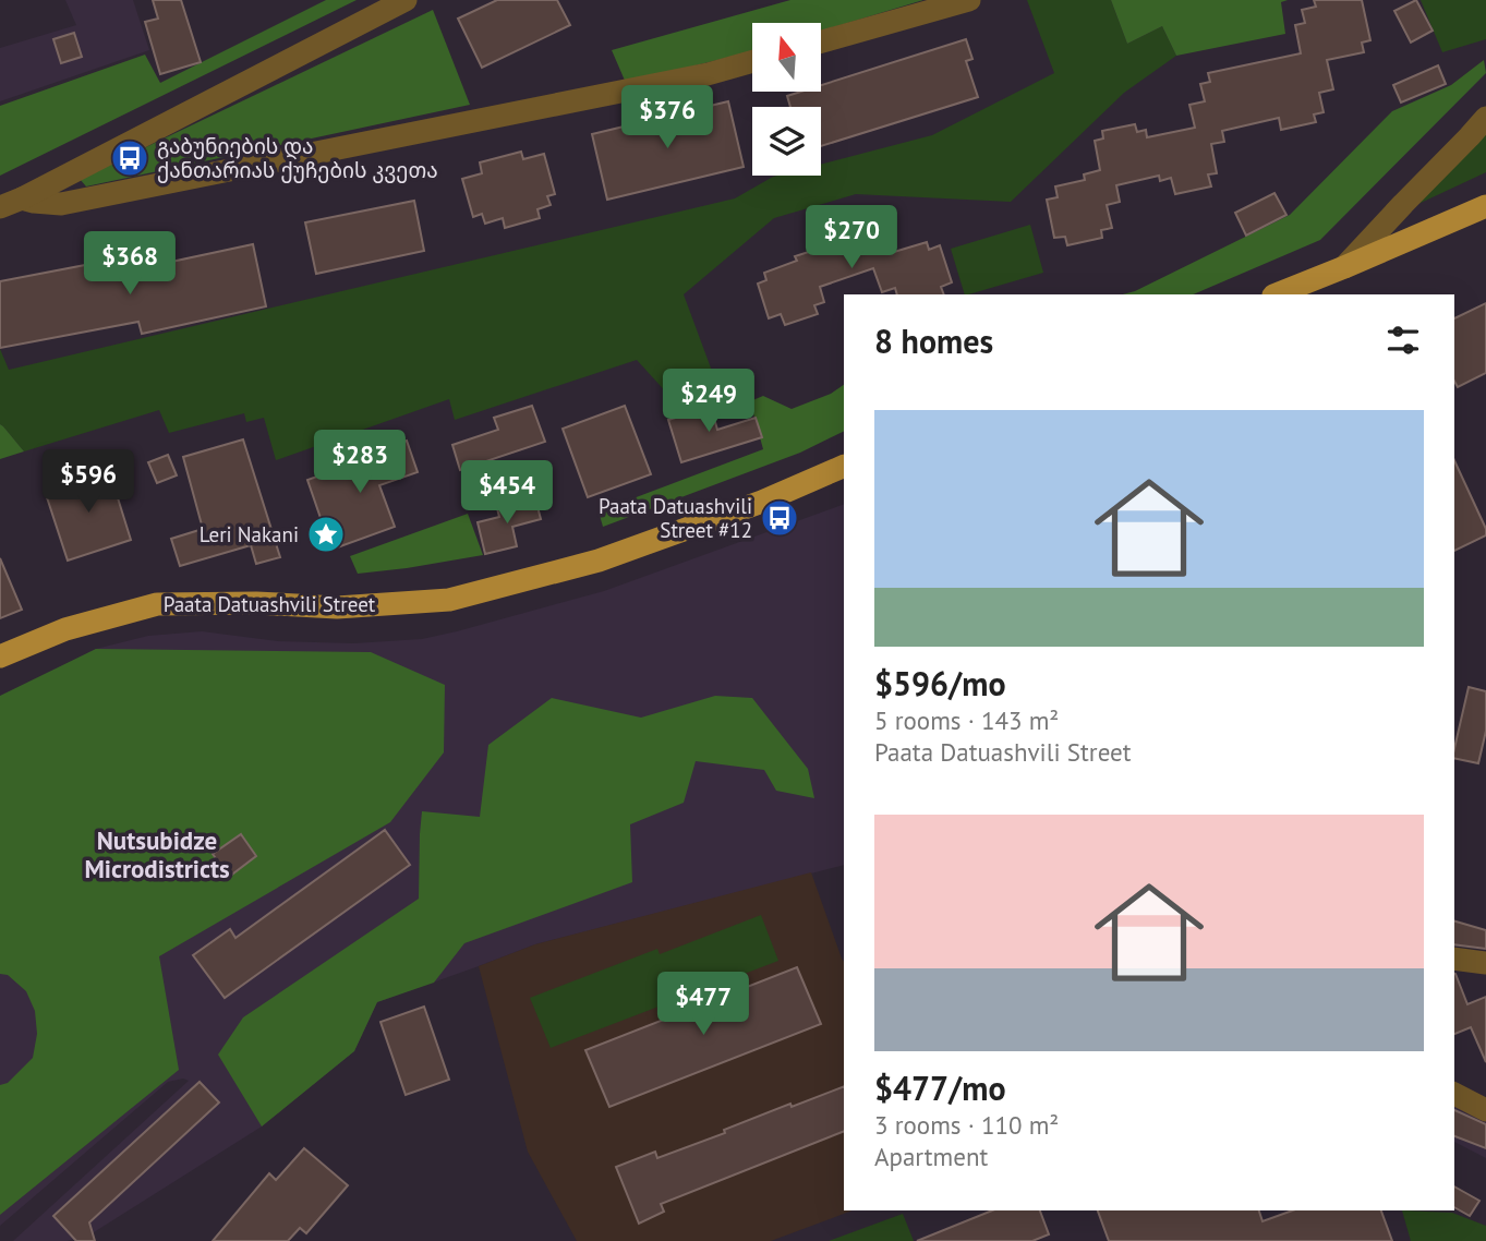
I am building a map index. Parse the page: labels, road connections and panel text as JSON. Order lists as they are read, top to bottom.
{
  "streets": {
    "main road": ["Paata Datuashvili Street"]
  },
  "districts": ["Nutsubidze Microdistricts"],
  "places": {
    "bus stop": ["გაბუნიების და ქანთარიას ქუჩების კვეთა", "Paata Datuashvili Street #12"],
    "place": ["Leri Nakani"]
  },
  "north": "top",
  "page": {
    "price": [
      "$376",
      "$270",
      "$368",
      "$249",
      "$283",
      "$596",
      "$454",
      "$477"
    ],
    "heading": "8 homes",
    "list": [
      {
        "name": "$596/mo",
        "note": "5 rooms · 143 m² · Paata Datuashvili Street"
      },
      {
        "name": "$477/mo",
        "note": "3 rooms · 110 m² · Apartment"
      }
    ]
  }
}
